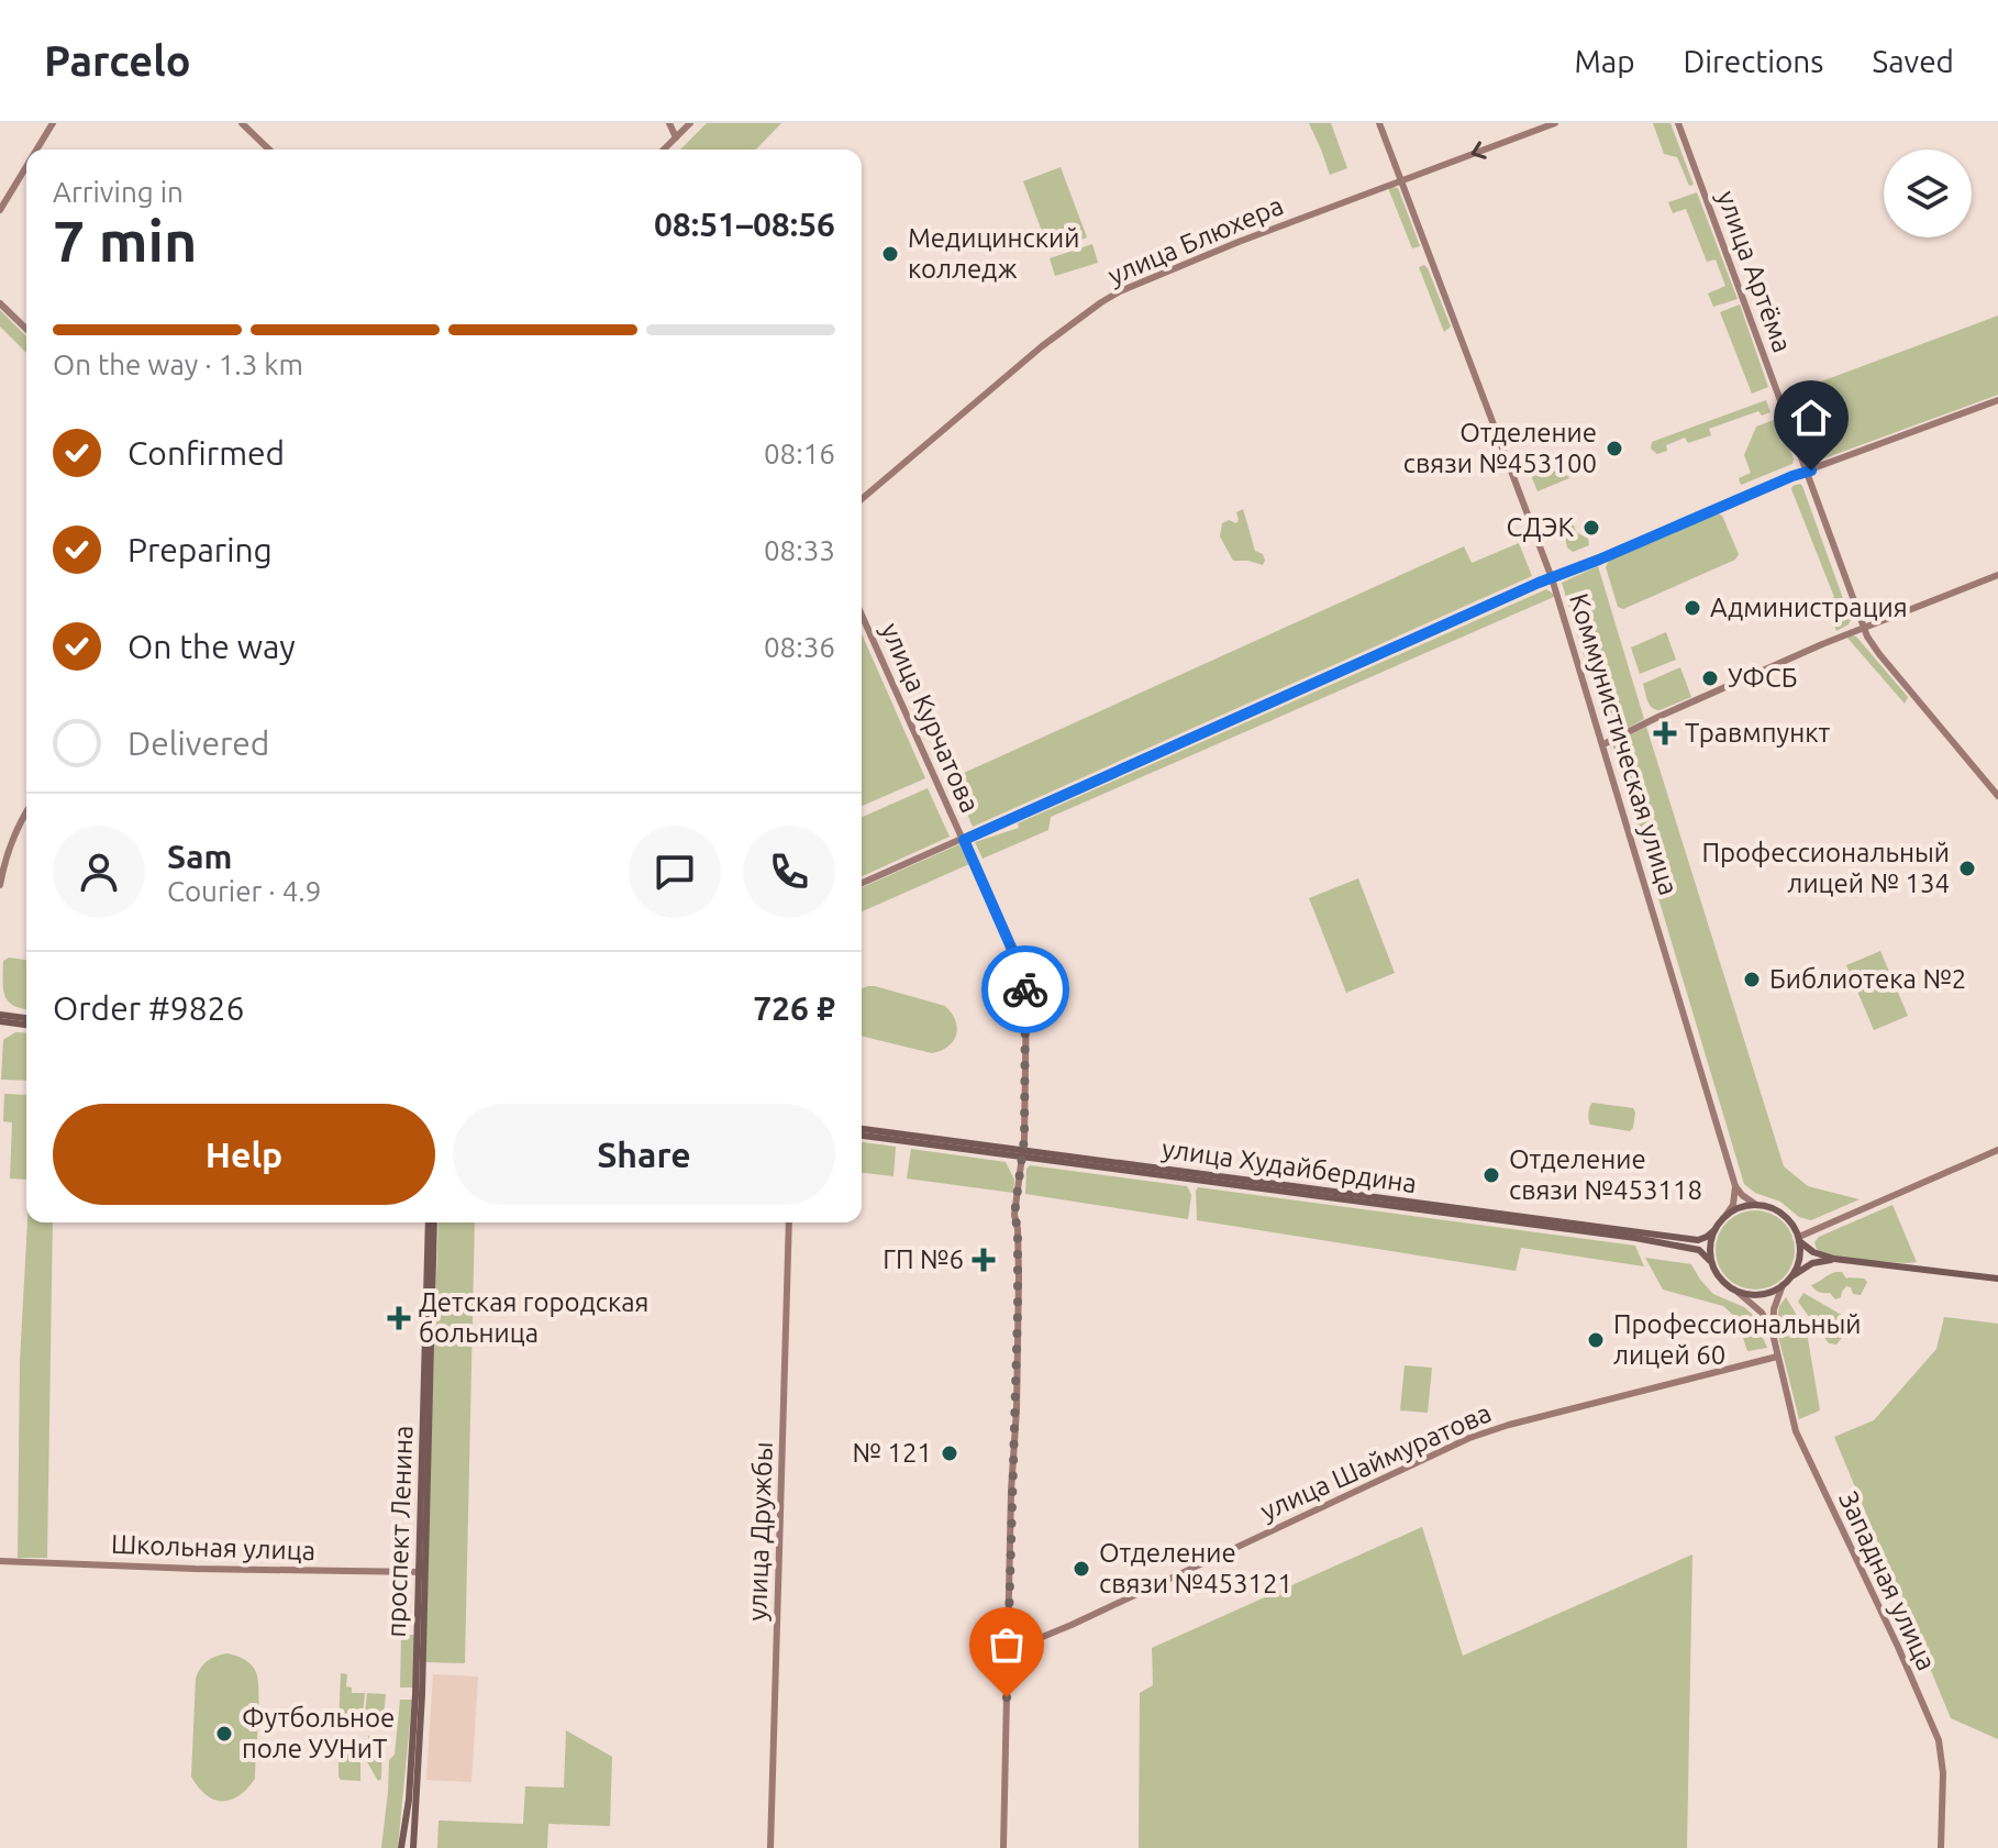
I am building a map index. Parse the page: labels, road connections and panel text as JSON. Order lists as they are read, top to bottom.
{
  "streets": {
    "main road": [
      "улица Блюхера",
      "улица Артёма",
      "улица Курчатова",
      "Коммунистическая улица",
      "улица Худайбердина",
      "улица Шаймуратова",
      "проспект Ленина",
      "улица Дружбы",
      "Школьная улица",
      "Западная улица"
    ]
  },
  "crossings": [
    ["улица Блюхера", "Коммунистическая улица"],
    ["улица Курчатова", "улица Худайбердина"],
    ["улица Курчатова", "улица Шаймуратова"],
    ["улица Худайбердина", "Западная улица"],
    ["улица Шаймуратова", "Западная улица"],
    ["проспект Ленина", "Школьная улица"]
  ],
  "places": {
    "other": [
      "Медицинский колледж",
      "Отделение связи №453100",
      "СДЭК",
      "Администрация",
      "УФСБ",
      "Профессиональный лицей № 134",
      "Библиотека №2",
      "Отделение связи №453118",
      "Профессиональный лицей 60",
      "№ 121",
      "Отделение связи №453121",
      "Футбольное поле УУНиТ"
    ],
    "health": ["Травмпункт", "ГП №6", "Детская городская больница"]
  },
  "page": {
    "header": "Parcelo",
    "nav": ["Map", "Directions", "Saved"],
    "heading": ["7 min", "Arriving in", "08:51–08:56"],
    "panel": [
      "Sam",
      "Courier · 4.9",
      "Order #9826",
      "726 ₽"
    ],
    "bar": "On the way · 1.3 km",
    "list": [
      ["Confirmed", "08:16"],
      ["Preparing", "08:33"],
      ["On the way", "08:36"],
      "Delivered"
    ],
    "buttons": ["Help", "Share"]
  }
}
